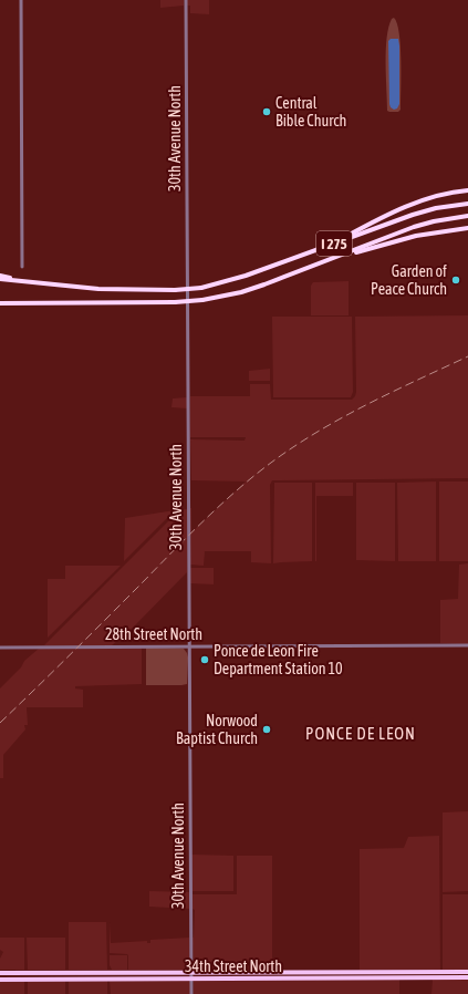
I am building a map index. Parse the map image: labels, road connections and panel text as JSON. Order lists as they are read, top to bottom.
{
  "streets": {
    "highway": ["I 275", "34th Street North"],
    "street": ["30th Avenue North", "28th Street North"]
  },
  "crossings": [
    ["30th Avenue North", "28th Street North"],
    ["30th Avenue North", "34th Street North"]
  ],
  "districts": ["PONCE DE LEON"],
  "places": [
    "Central Bible Church",
    "Garden of Peace Church",
    "Ponce de Leon Fire Department Station 10",
    "Norwood Baptist Church"
  ]
}
